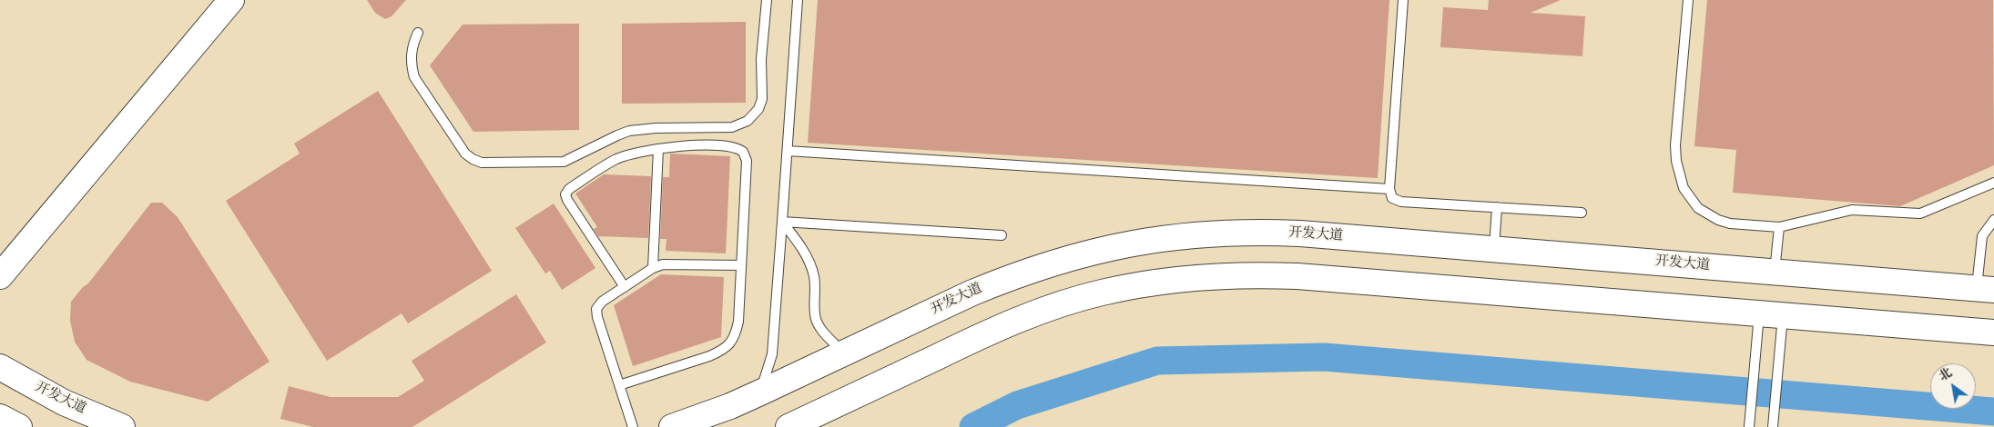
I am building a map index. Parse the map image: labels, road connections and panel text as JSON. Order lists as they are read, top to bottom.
{
  "streets": {
    "main road": ["开发大道"]
  },
  "north": "top left"
}
